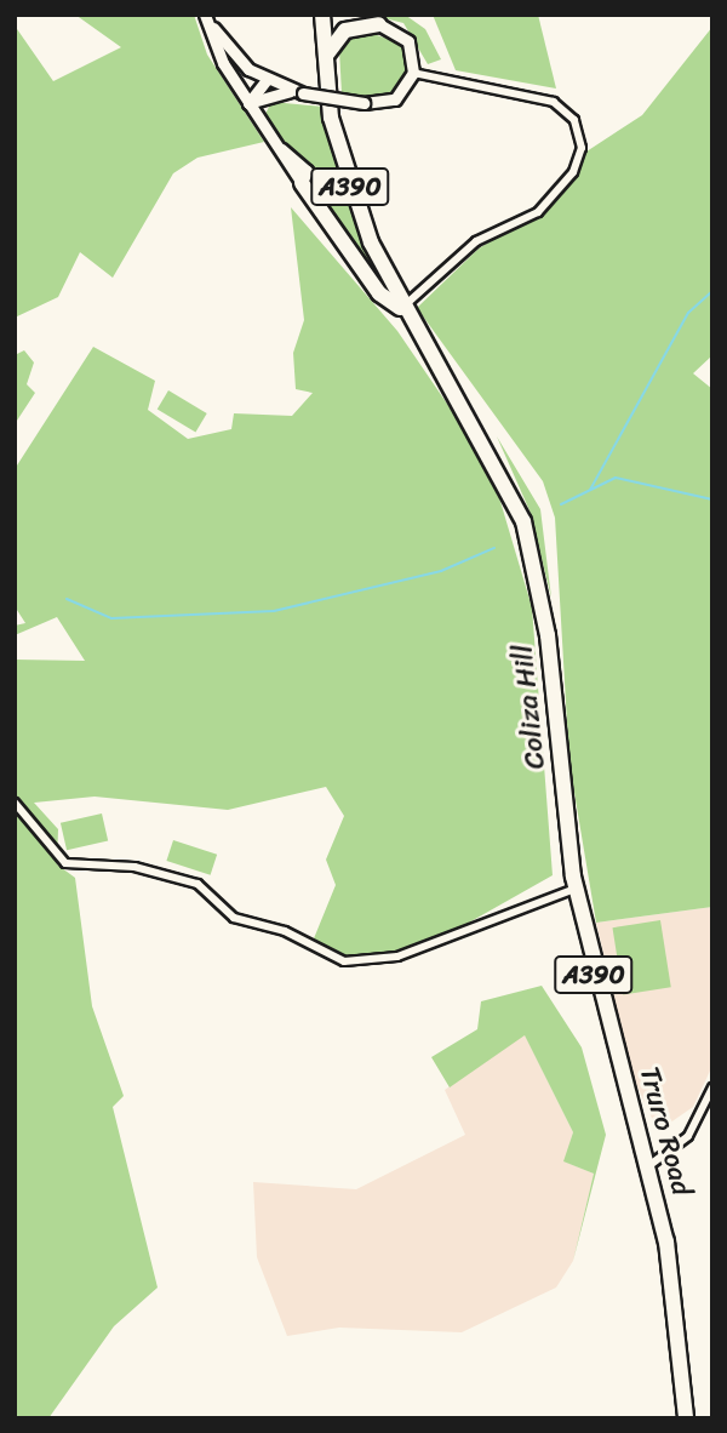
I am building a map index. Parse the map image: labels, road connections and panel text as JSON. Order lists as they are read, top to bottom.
{
  "streets": {
    "highway": ["A390", "Coliza Hill", "Truro Road"]
  },
  "crossings": [
    ["A390", "Coliza Hill"],
    ["Coliza Hill", "Truro Road"]
  ]
}
